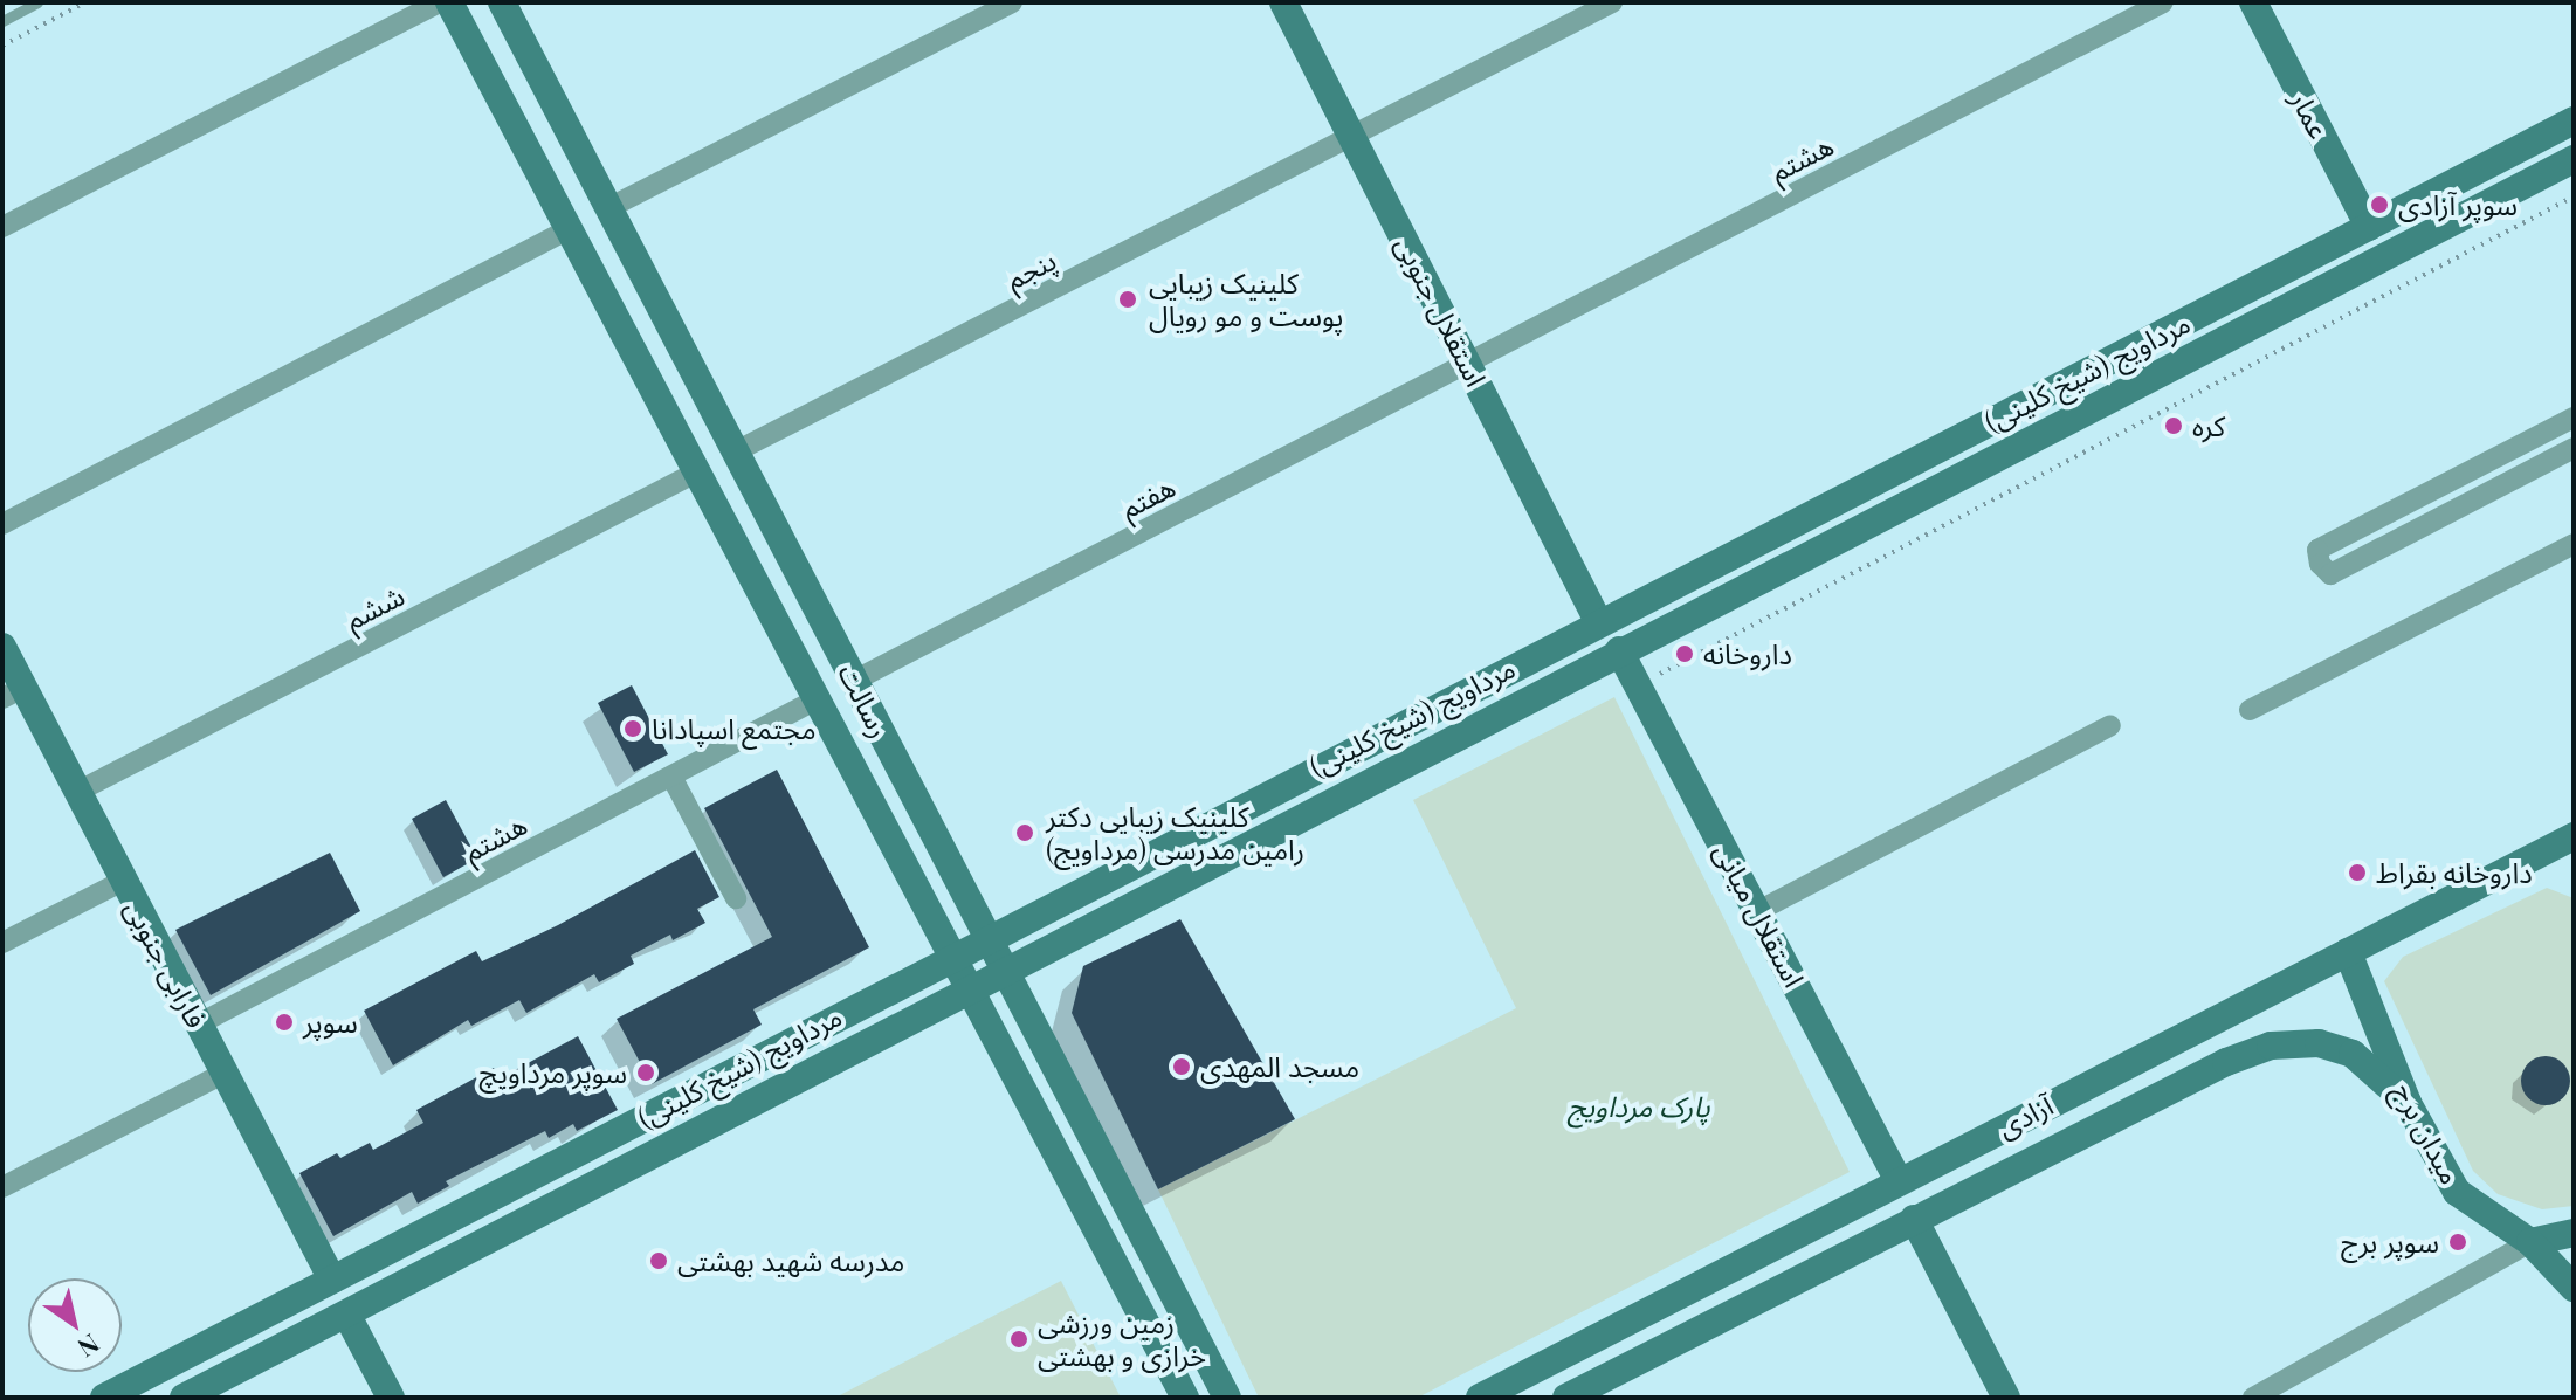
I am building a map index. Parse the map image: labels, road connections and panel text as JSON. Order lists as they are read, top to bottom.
{
  "streets": {
    "main road": [
      "عمار",
      "استقلال جنوبی",
      "مرداویج (شیخ کلینی)",
      "رسالت",
      "استقلال میانی",
      "فارابی جنوبی",
      "آزادی",
      "میدان برج"
    ],
    "street": [
      "هشتم",
      "پنجم",
      "هفتم",
      "ششم"
    ]
  },
  "crossings": [
    ["عمار", "مرداویج (شیخ کلینی)"],
    ["هشتم", "استقلال جنوبی"],
    ["هشتم", "هفتم"],
    ["هشتم", "رسالت"],
    ["هشتم", "فارابی جنوبی"],
    ["پنجم", "استقلال جنوبی"],
    ["پنجم", "رسالت"],
    ["استقلال جنوبی", "مرداویج (شیخ کلینی)"],
    ["استقلال جنوبی", "هفتم"],
    ["مرداویج (شیخ کلینی)", "رسالت"],
    ["مرداویج (شیخ کلینی)", "استقلال میانی"],
    ["مرداویج (شیخ کلینی)", "فارابی جنوبی"],
    ["هفتم", "رسالت"],
    ["ششم", "رسالت"],
    ["ششم", "فارابی جنوبی"],
    ["استقلال میانی", "آزادی"],
    ["آزادی", "میدان برج"]
  ],
  "parks": ["پارک مرداویج"],
  "places": [
    "سوپر آزادی",
    "کلینیک زیبایی پوست و مو رویال",
    "کره",
    "داروخانه",
    "مجتمع اسپادانا",
    "کلینیک زیبایی دکتر رامین مدرسی (مرداویج)",
    "داروخانه بقراط",
    "سوپر",
    "مسجد المهدی",
    "سوپر مرداویچ",
    "سوپر برج",
    "مدرسه شهید بهشتی",
    "زمین ورزشی خرازی و بهشتی"
  ],
  "north": "bottom right"
}
